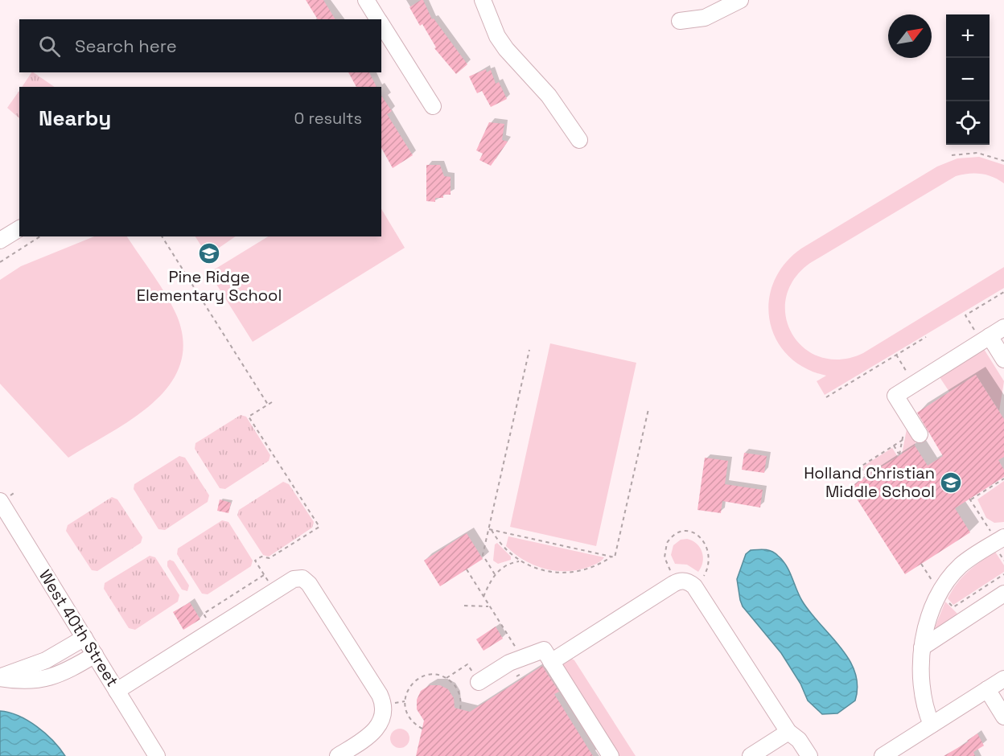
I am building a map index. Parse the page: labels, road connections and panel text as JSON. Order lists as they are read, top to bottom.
{
  "streets": {
    "street": ["West 40th Street"]
  },
  "places": {
    "school or university": ["Pine Ridge Elementary School", "Holland Christian Middle School"]
  },
  "north": "top right",
  "page": {
    "map_buttons": ["+", "−"],
    "search": "Search here",
    "heading": ["Nearby", "0 results"]
  }
}
